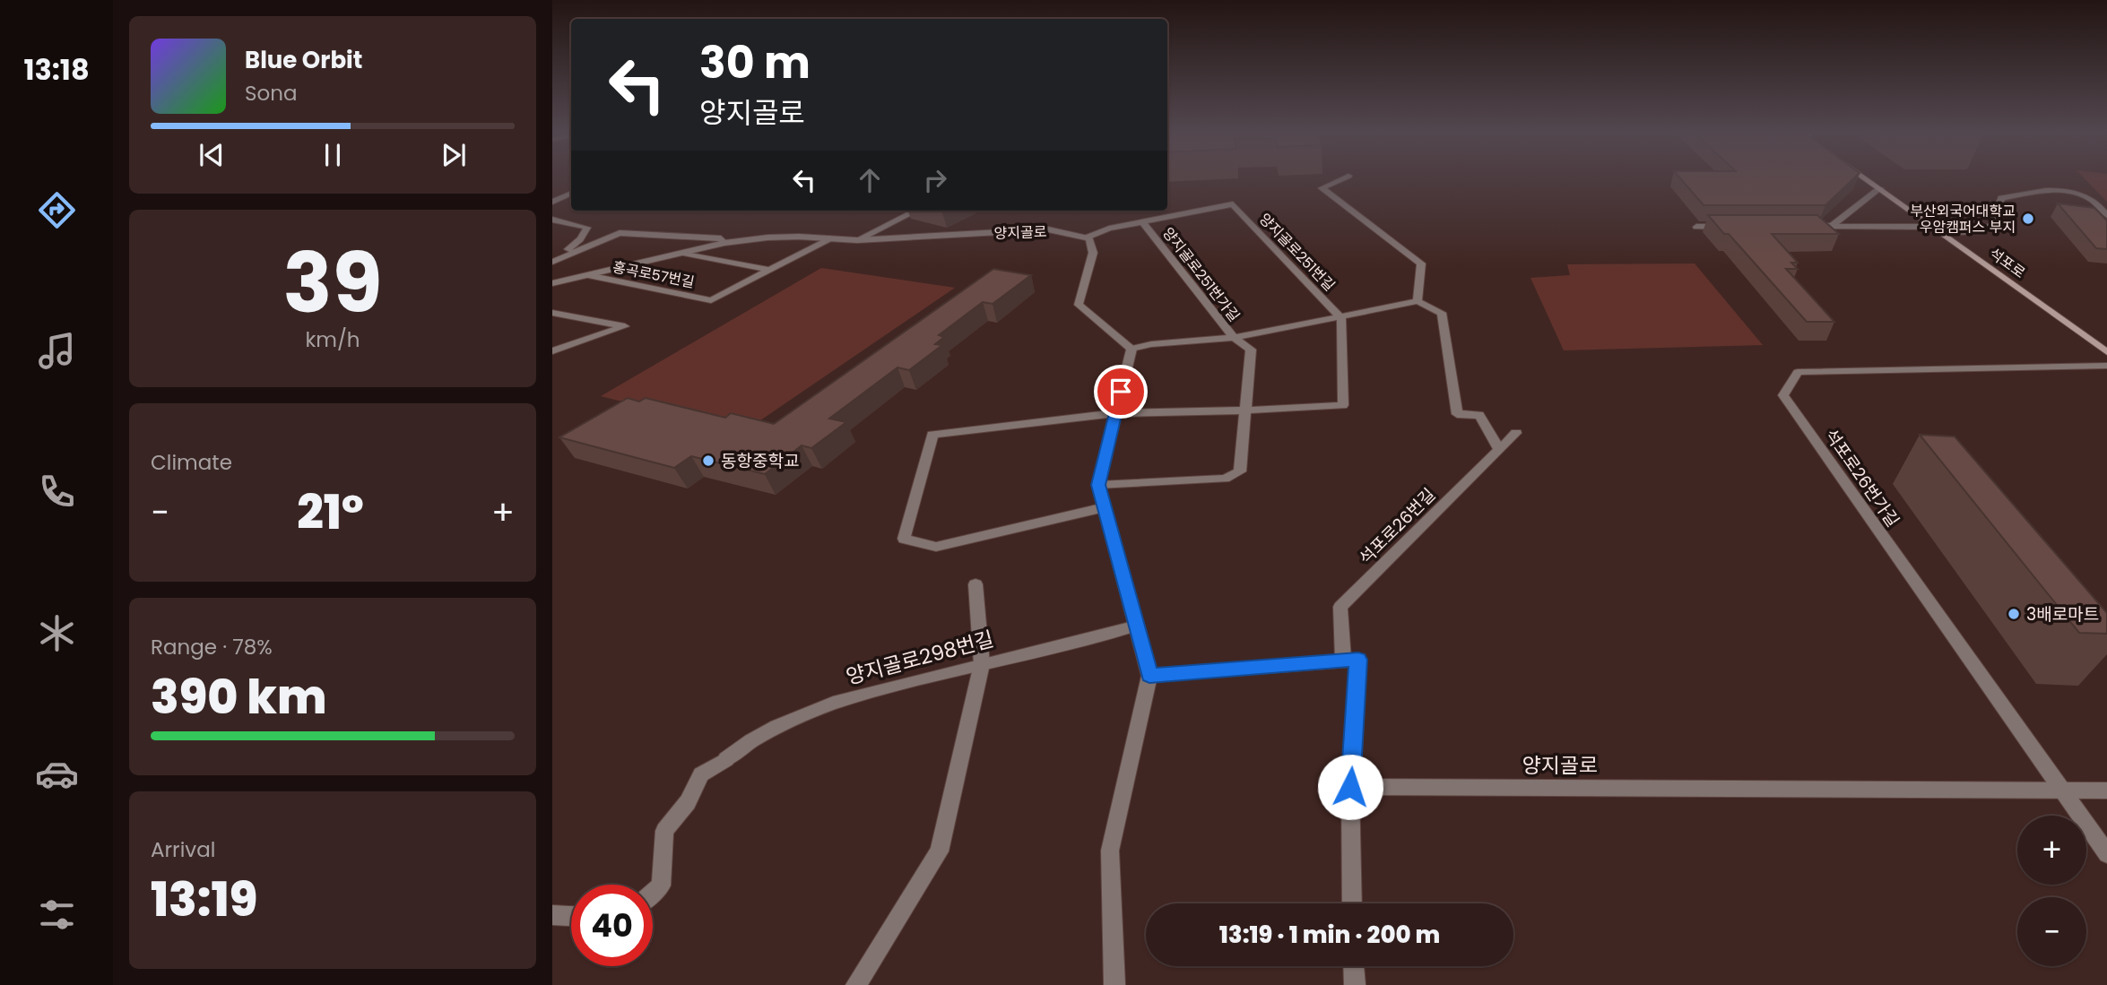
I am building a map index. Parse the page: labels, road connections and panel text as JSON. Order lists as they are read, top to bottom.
{
  "streets": {
    "main road": ["석포로"],
    "street": [
      "양지골로",
      "양지골로251번길",
      "홍곡로57번길",
      "양지골로251번가길",
      "석포로26번가길",
      "석포로26번길",
      "양지골로298번길"
    ]
  },
  "crossings": [
    ["양지골로", "양지골로251번길"],
    ["양지골로", "홍곡로57번길"],
    ["양지골로", "석포로26번가길"],
    ["양지골로251번길", "양지골로251번가길"]
  ],
  "places": ["부산외국어대학교 우암캠퍼스 부지", "동항중학교", "3배로마트"],
  "page": {
    "tabs": "13:18",
    "turn": ["30 m", "양지골로"],
    "song": ["Blue Orbit", "Sona"],
    "tile": [
      ["39", "km/h"],
      "Climate",
      ["Range · 78%", "390 km"],
      ["Arrival", "13:19"]
    ],
    "heat": ["−", "21°", "+"],
    "map_buttons": ["+", "−"],
    "limit": "40",
    "trip": "13:19 · 1 min · 200 m"
  }
}
